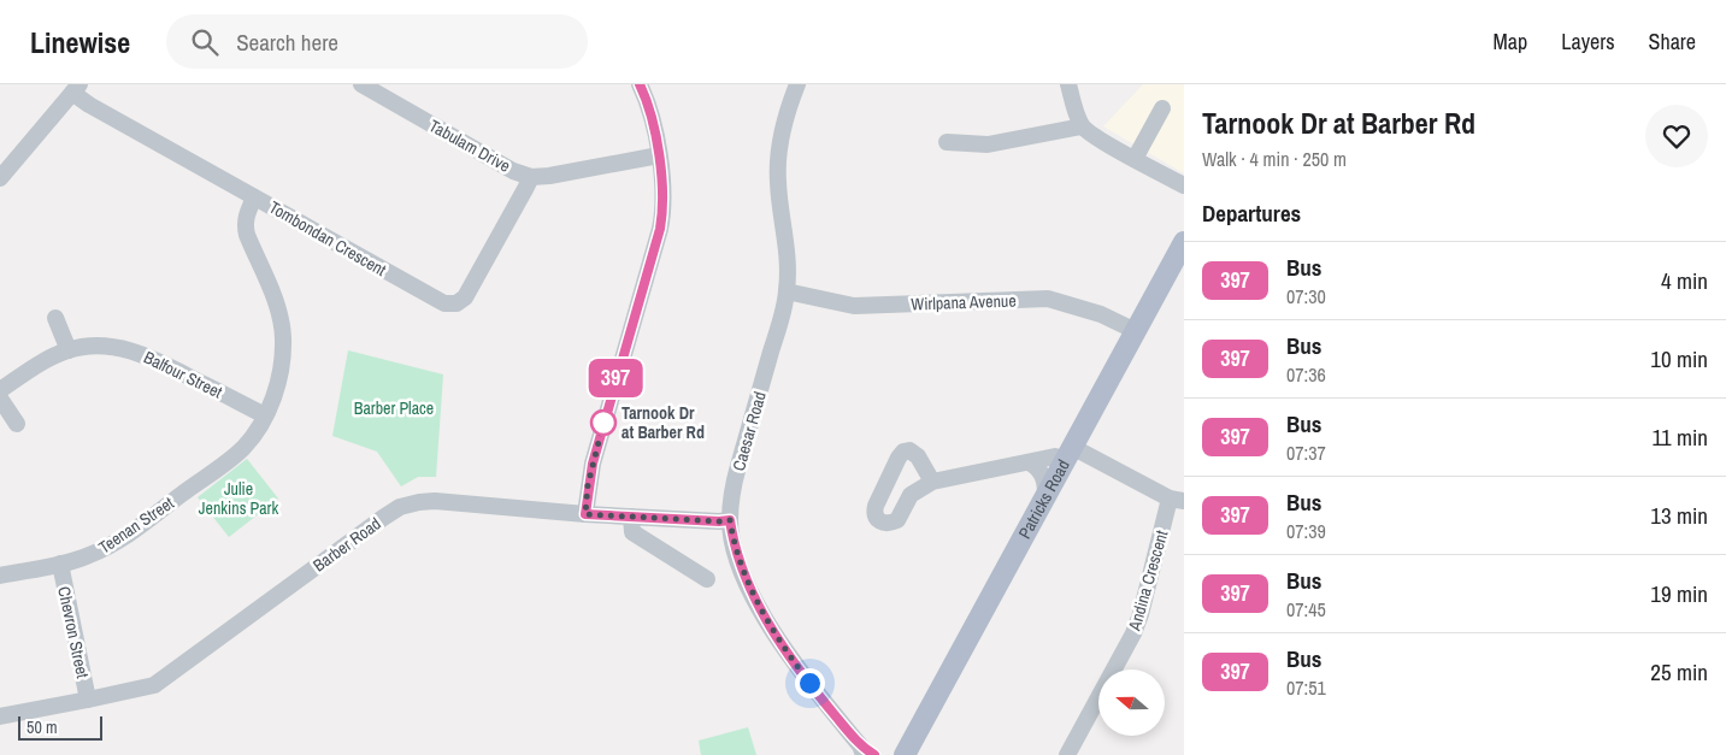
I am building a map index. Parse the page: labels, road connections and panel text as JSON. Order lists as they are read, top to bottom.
{
  "streets": {
    "main road": ["Patricks Road"],
    "street": [
      "Tabulam Drive",
      "Tombondan Crescent",
      "Wirlpana Avenue",
      "Balfour Street",
      "Caesar Road",
      "Teenan Street",
      "Barber Road",
      "Andina Crescent",
      "Chevron Street"
    ]
  },
  "crossings": [
    ["Tabulam Drive", "Tombondan Crescent"],
    ["Tombondan Crescent", "Teenan Street"],
    ["Wirlpana Avenue", "Caesar Road"],
    ["Wirlpana Avenue", "Patricks Road"],
    ["Balfour Street", "Teenan Street"],
    ["Caesar Road", "Barber Road"],
    ["Teenan Street", "Chevron Street"],
    ["Barber Road", "Chevron Street"]
  ],
  "parks": ["Barber Place", "Julie Jenkins Park"],
  "places": ["Tarnook Dr at Barber Rd"],
  "lines": ["bus line 397"],
  "scale_bar": "50 m",
  "north": "left",
  "page": {
    "header": "Linewise",
    "search": "Search here",
    "nav": ["Map", "Layers", "Share"],
    "on_map": "397",
    "heading": [
      ["Tarnook Dr at Barber Rd", "Walk · 4 min · 250 m"],
      "Departures"
    ],
    "list": [
      {
        "mark": "397",
        "name": "Bus",
        "note": "07:30",
        "value": "4 min"
      },
      {
        "mark": "397",
        "name": "Bus",
        "note": "07:36",
        "value": "10 min"
      },
      {
        "mark": "397",
        "name": "Bus",
        "note": "07:37",
        "value": "11 min"
      },
      {
        "mark": "397",
        "name": "Bus",
        "note": "07:39",
        "value": "13 min"
      },
      {
        "mark": "397",
        "name": "Bus",
        "note": "07:45",
        "value": "19 min"
      },
      {
        "mark": "397",
        "name": "Bus",
        "note": "07:51",
        "value": "25 min"
      }
    ],
    "scale": "50 m"
  }
}
